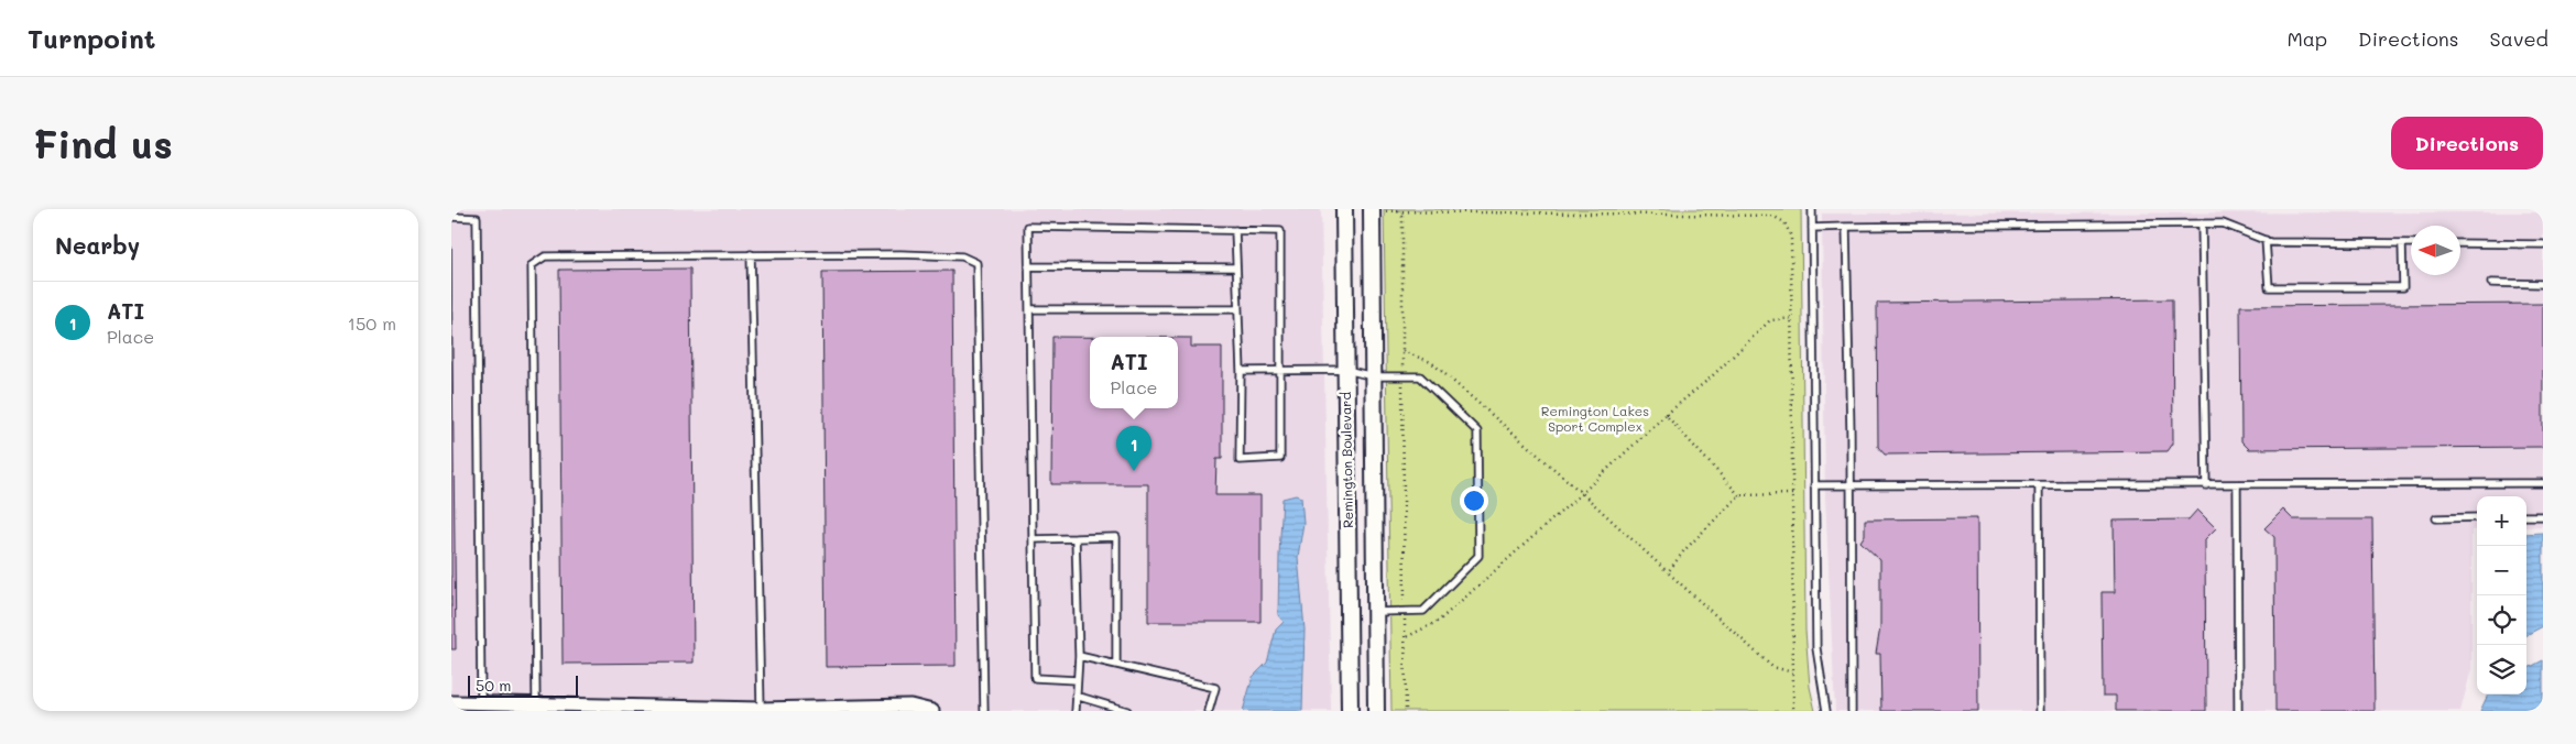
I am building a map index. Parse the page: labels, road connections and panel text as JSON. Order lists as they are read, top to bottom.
{
  "streets": {
    "street": ["Remington Boulevard"]
  },
  "parks": ["Remington Lakes Sport Complex"],
  "scale_bar": "50 m",
  "north": "left",
  "page": {
    "header": "Turnpoint",
    "nav": ["Map", "Directions", "Saved"],
    "buttons": "Directions",
    "title": "Find us",
    "heading": "Nearby",
    "list": [
      {
        "mark": "1",
        "name": "ATI",
        "note": "Place",
        "value": "150 m"
      }
    ],
    "popup": ["ATI", "Place"],
    "pins": "1",
    "map_buttons": ["+", "−"],
    "scale": "50 m"
  }
}
